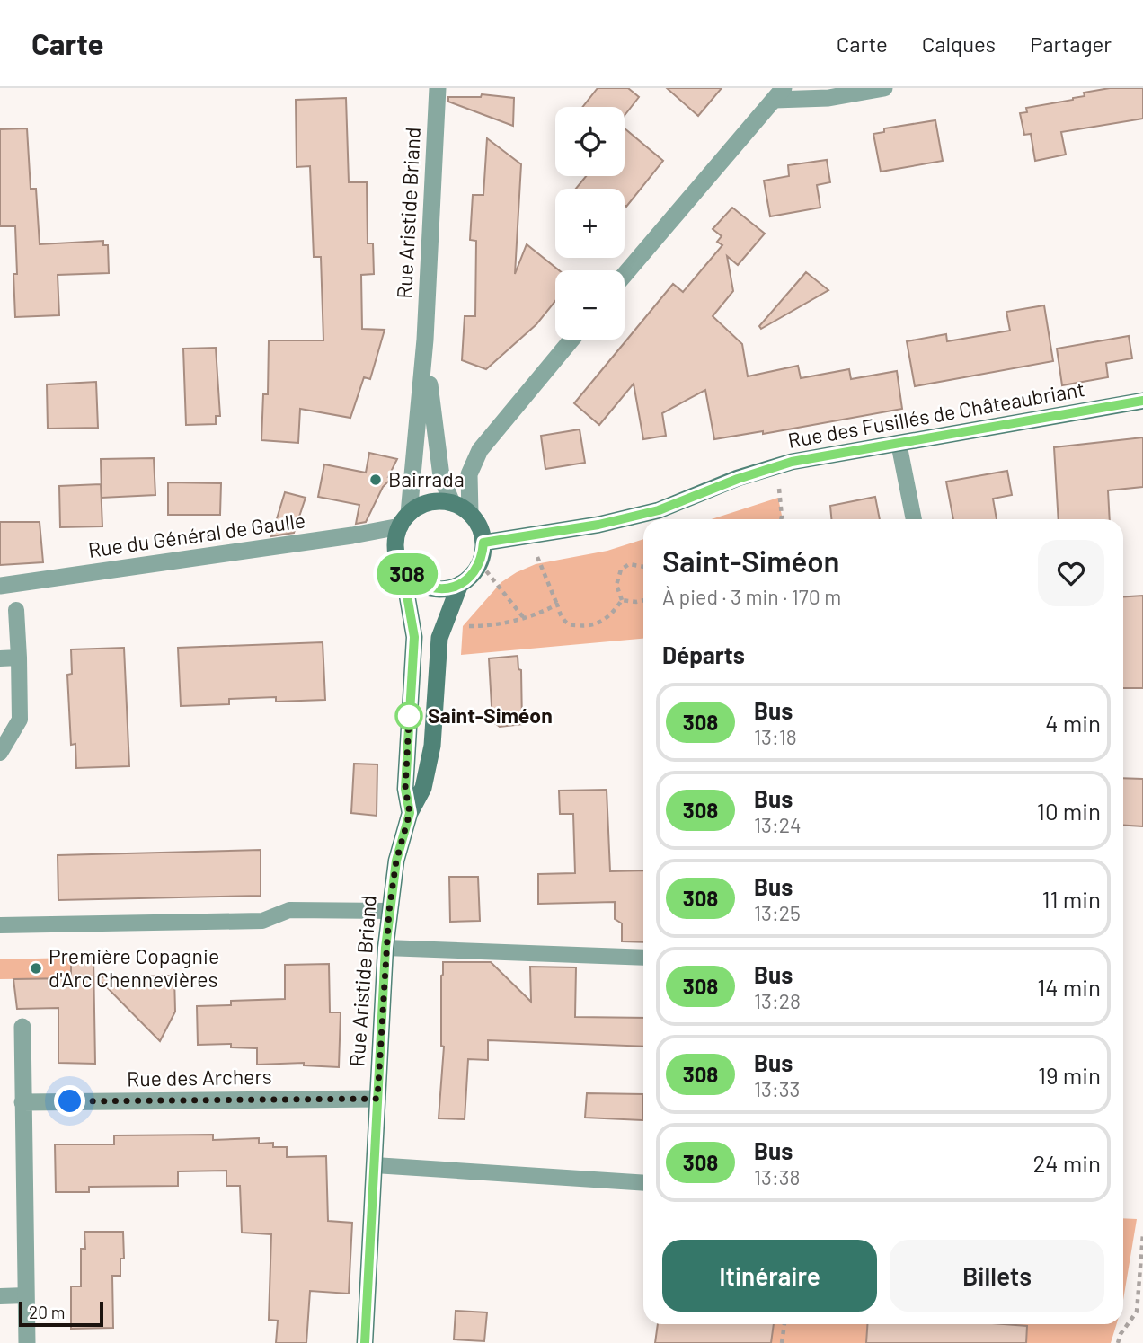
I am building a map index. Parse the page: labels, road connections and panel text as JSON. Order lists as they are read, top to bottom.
{
  "streets": {
    "main road": ["Rue Aristide Briand", "Rue des Fusillés de Châteaubriant"],
    "street": ["Rue du Général de Gaulle", "Rue des Archers"]
  },
  "crossings": [
    ["Rue Aristide Briand", "Rue des Fusillés de Châteaubriant"],
    ["Rue Aristide Briand", "Rue du Général de Gaulle"],
    ["Rue Aristide Briand", "Rue des Archers"],
    ["Rue des Fusillés de Châteaubriant", "Rue du Général de Gaulle"]
  ],
  "places": ["Bairrada", "Saint-Siméon", "Première Copagnie d'Arc Chennevières"],
  "lines": ["bus line 308"],
  "scale_bar": "20 m",
  "page": {
    "header": "Carte",
    "nav": ["Carte", "Calques", "Partager"],
    "on_map": "308",
    "map_buttons": ["+", "−"],
    "heading": [
      ["Saint-Siméon", "À pied · 3 min · 170 m"],
      "Départs"
    ],
    "list": [
      {
        "mark": "308",
        "name": "Bus",
        "note": "13:18",
        "value": "4 min"
      },
      {
        "mark": "308",
        "name": "Bus",
        "note": "13:24",
        "value": "10 min"
      },
      {
        "mark": "308",
        "name": "Bus",
        "note": "13:25",
        "value": "11 min"
      },
      {
        "mark": "308",
        "name": "Bus",
        "note": "13:28",
        "value": "14 min"
      },
      {
        "mark": "308",
        "name": "Bus",
        "note": "13:33",
        "value": "19 min"
      },
      {
        "mark": "308",
        "name": "Bus",
        "note": "13:38",
        "value": "24 min"
      }
    ],
    "buttons": ["Itinéraire", "Billets"],
    "scale": "20 m"
  }
}
